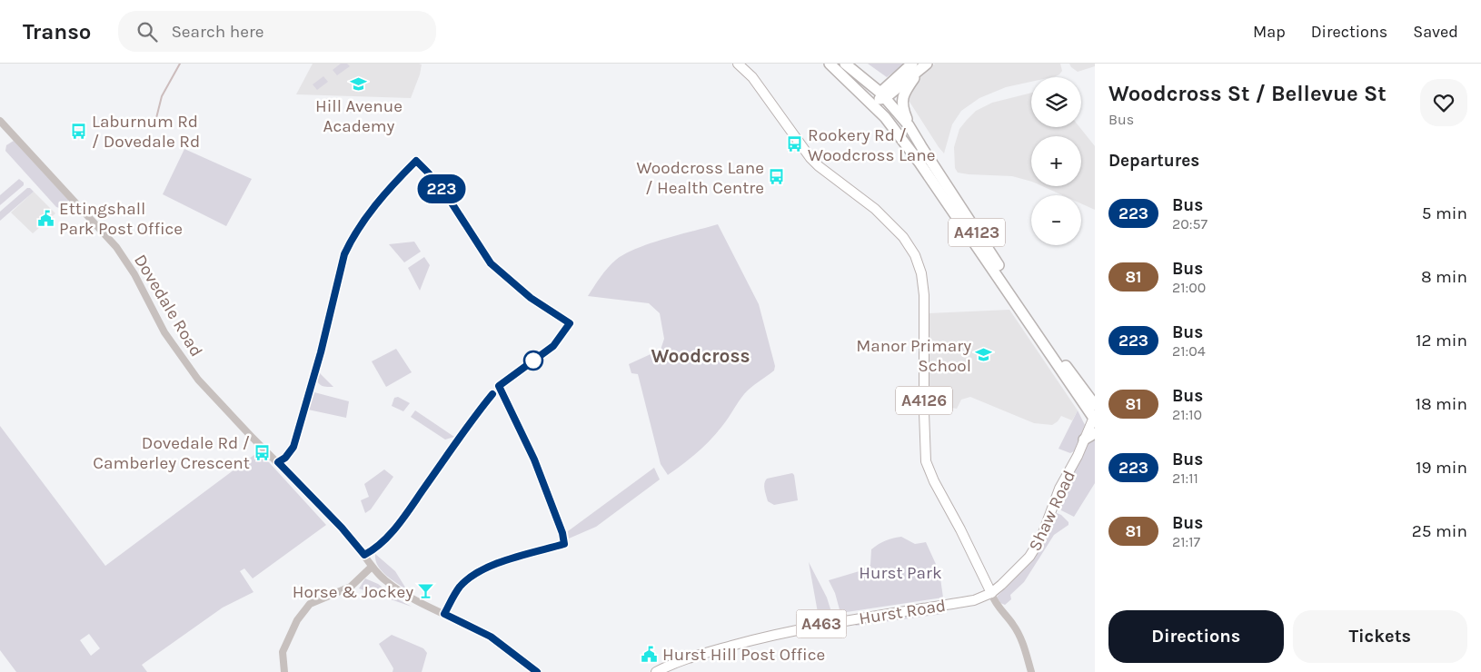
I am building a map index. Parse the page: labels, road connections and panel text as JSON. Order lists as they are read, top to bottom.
{
  "streets": {
    "highway": ["A4123"],
    "main road": [
      "A4126",
      "Shaw Road",
      "Hurst Road",
      "A463"
    ],
    "street": ["Dovedale Road"]
  },
  "crossings": [
    ["A4123", "Shaw Road"],
    ["A4126", "Shaw Road"],
    ["A4126", "Hurst Road"],
    ["Shaw Road", "Hurst Road"]
  ],
  "districts": ["Woodcross"],
  "parks": ["Hurst Park"],
  "places": {
    "school or university": ["Hill Avenue Academy", "Manor Primary School"],
    "bus stop": [
      "Laburnum Rd / Dovedale Rd",
      "Rookery Rd / Woodcross Lane",
      "Woodcross Lane / Health Centre",
      "Dovedale Rd / Camberley Crescent"
    ],
    "public building": ["Ettingshall Park Post Office", "Hurst Hill Post Office"],
    "bar": ["Horse & Jockey"]
  },
  "lines": ["bus line 223"],
  "page": {
    "header": "Transo",
    "search": "Search here",
    "nav": ["Map", "Directions", "Saved"],
    "on_map": "223",
    "heading": [
      ["Woodcross St / Bellevue St", "Bus"],
      "Departures"
    ],
    "map_buttons": ["+", "−"],
    "list": [
      {
        "mark": "223",
        "name": "Bus",
        "note": "20:57",
        "value": "5 min"
      },
      {
        "mark": "81",
        "name": "Bus",
        "note": "21:00",
        "value": "8 min"
      },
      {
        "mark": "223",
        "name": "Bus",
        "note": "21:04",
        "value": "12 min"
      },
      {
        "mark": "81",
        "name": "Bus",
        "note": "21:10",
        "value": "18 min"
      },
      {
        "mark": "223",
        "name": "Bus",
        "note": "21:11",
        "value": "19 min"
      },
      {
        "mark": "81",
        "name": "Bus",
        "note": "21:17",
        "value": "25 min"
      }
    ],
    "buttons": ["Directions", "Tickets"]
  }
}
